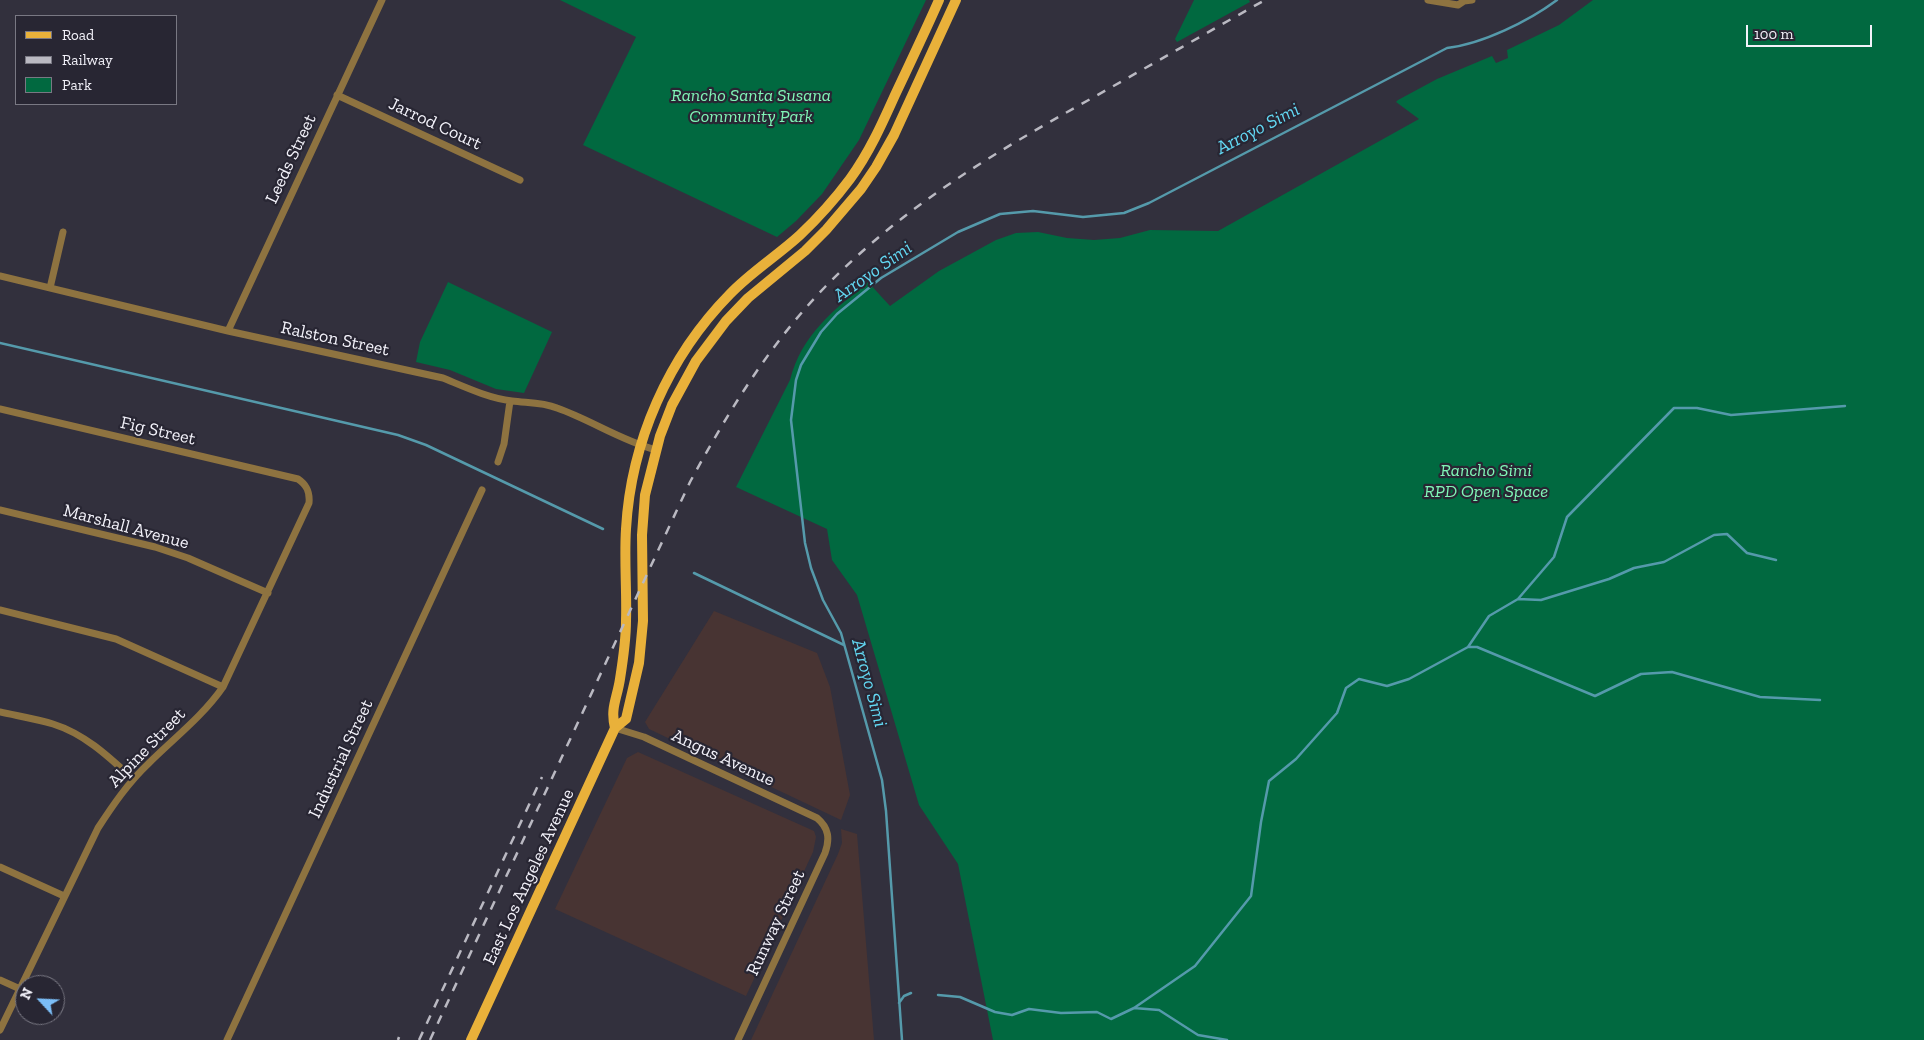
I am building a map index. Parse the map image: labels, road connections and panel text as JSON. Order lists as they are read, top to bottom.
{
  "streets": {
    "main road": ["East Los Angeles Avenue"],
    "street": [
      "Jarrod Court",
      "Leeds Street",
      "Ralston Street",
      "Fig Street",
      "Marshall Avenue",
      "Alpine Street",
      "Angus Avenue",
      "Industrial Street",
      "Runway Street"
    ]
  },
  "crossings": [
    ["Jarrod Court", "Leeds Street"],
    ["Leeds Street", "Ralston Street"],
    ["Ralston Street", "East Los Angeles Avenue"],
    ["Fig Street", "Alpine Street"],
    ["Marshall Avenue", "Alpine Street"],
    ["Angus Avenue", "East Los Angeles Avenue"],
    ["Angus Avenue", "Runway Street"]
  ],
  "water": ["Arroyo Simi"],
  "parks": ["Rancho Santa Susana Community Park", "Rancho Simi RPD Open Space"],
  "legend": ["Road", "Railway", "Park"],
  "scale_bar": "100 m",
  "north": "top left"
}
